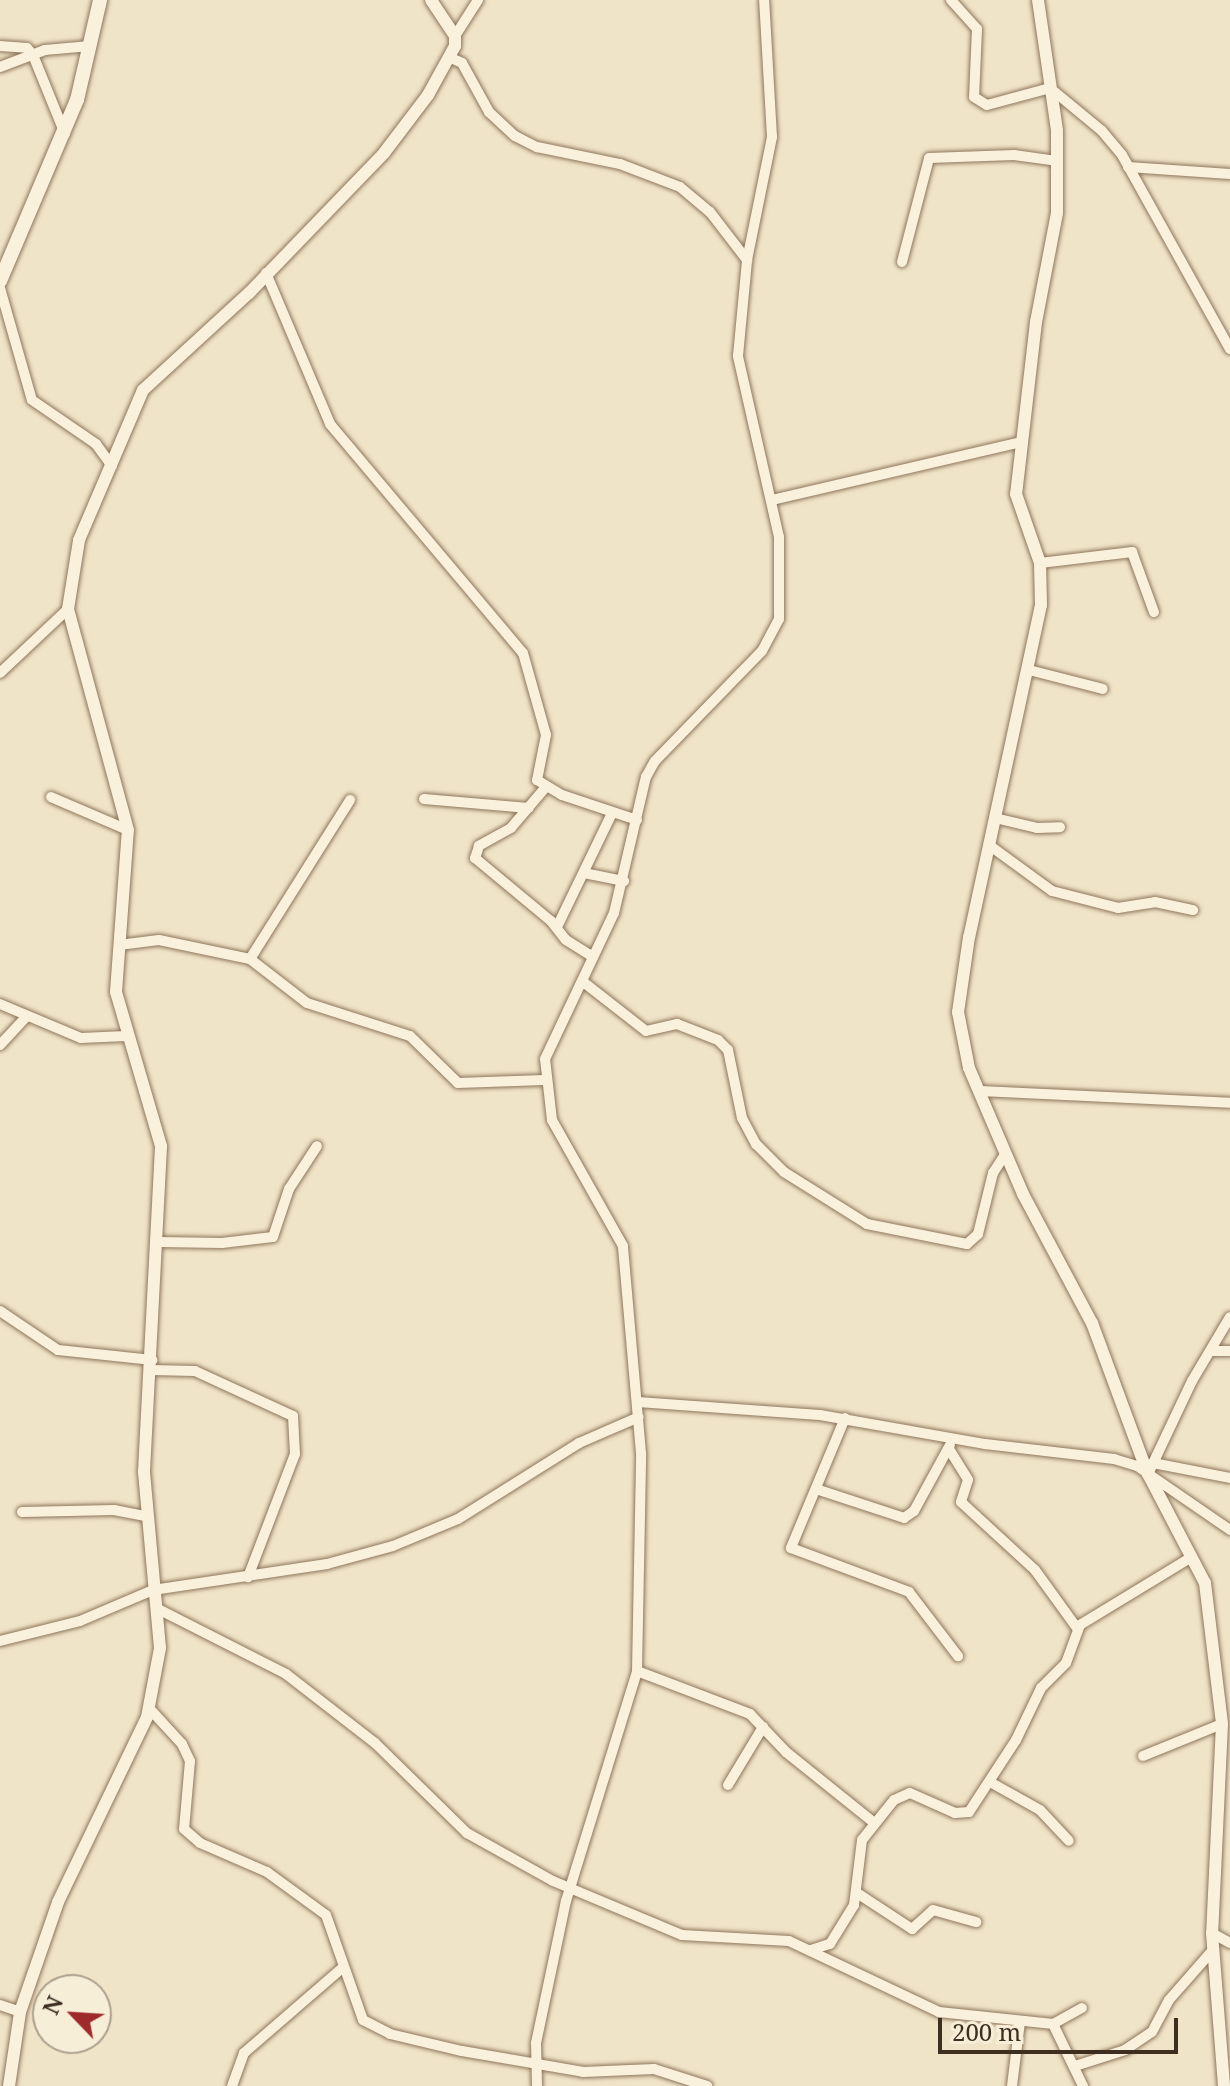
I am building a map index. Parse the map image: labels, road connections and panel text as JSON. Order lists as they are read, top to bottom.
{
  "scale_bar": "200 m",
  "north": "top left"
}
